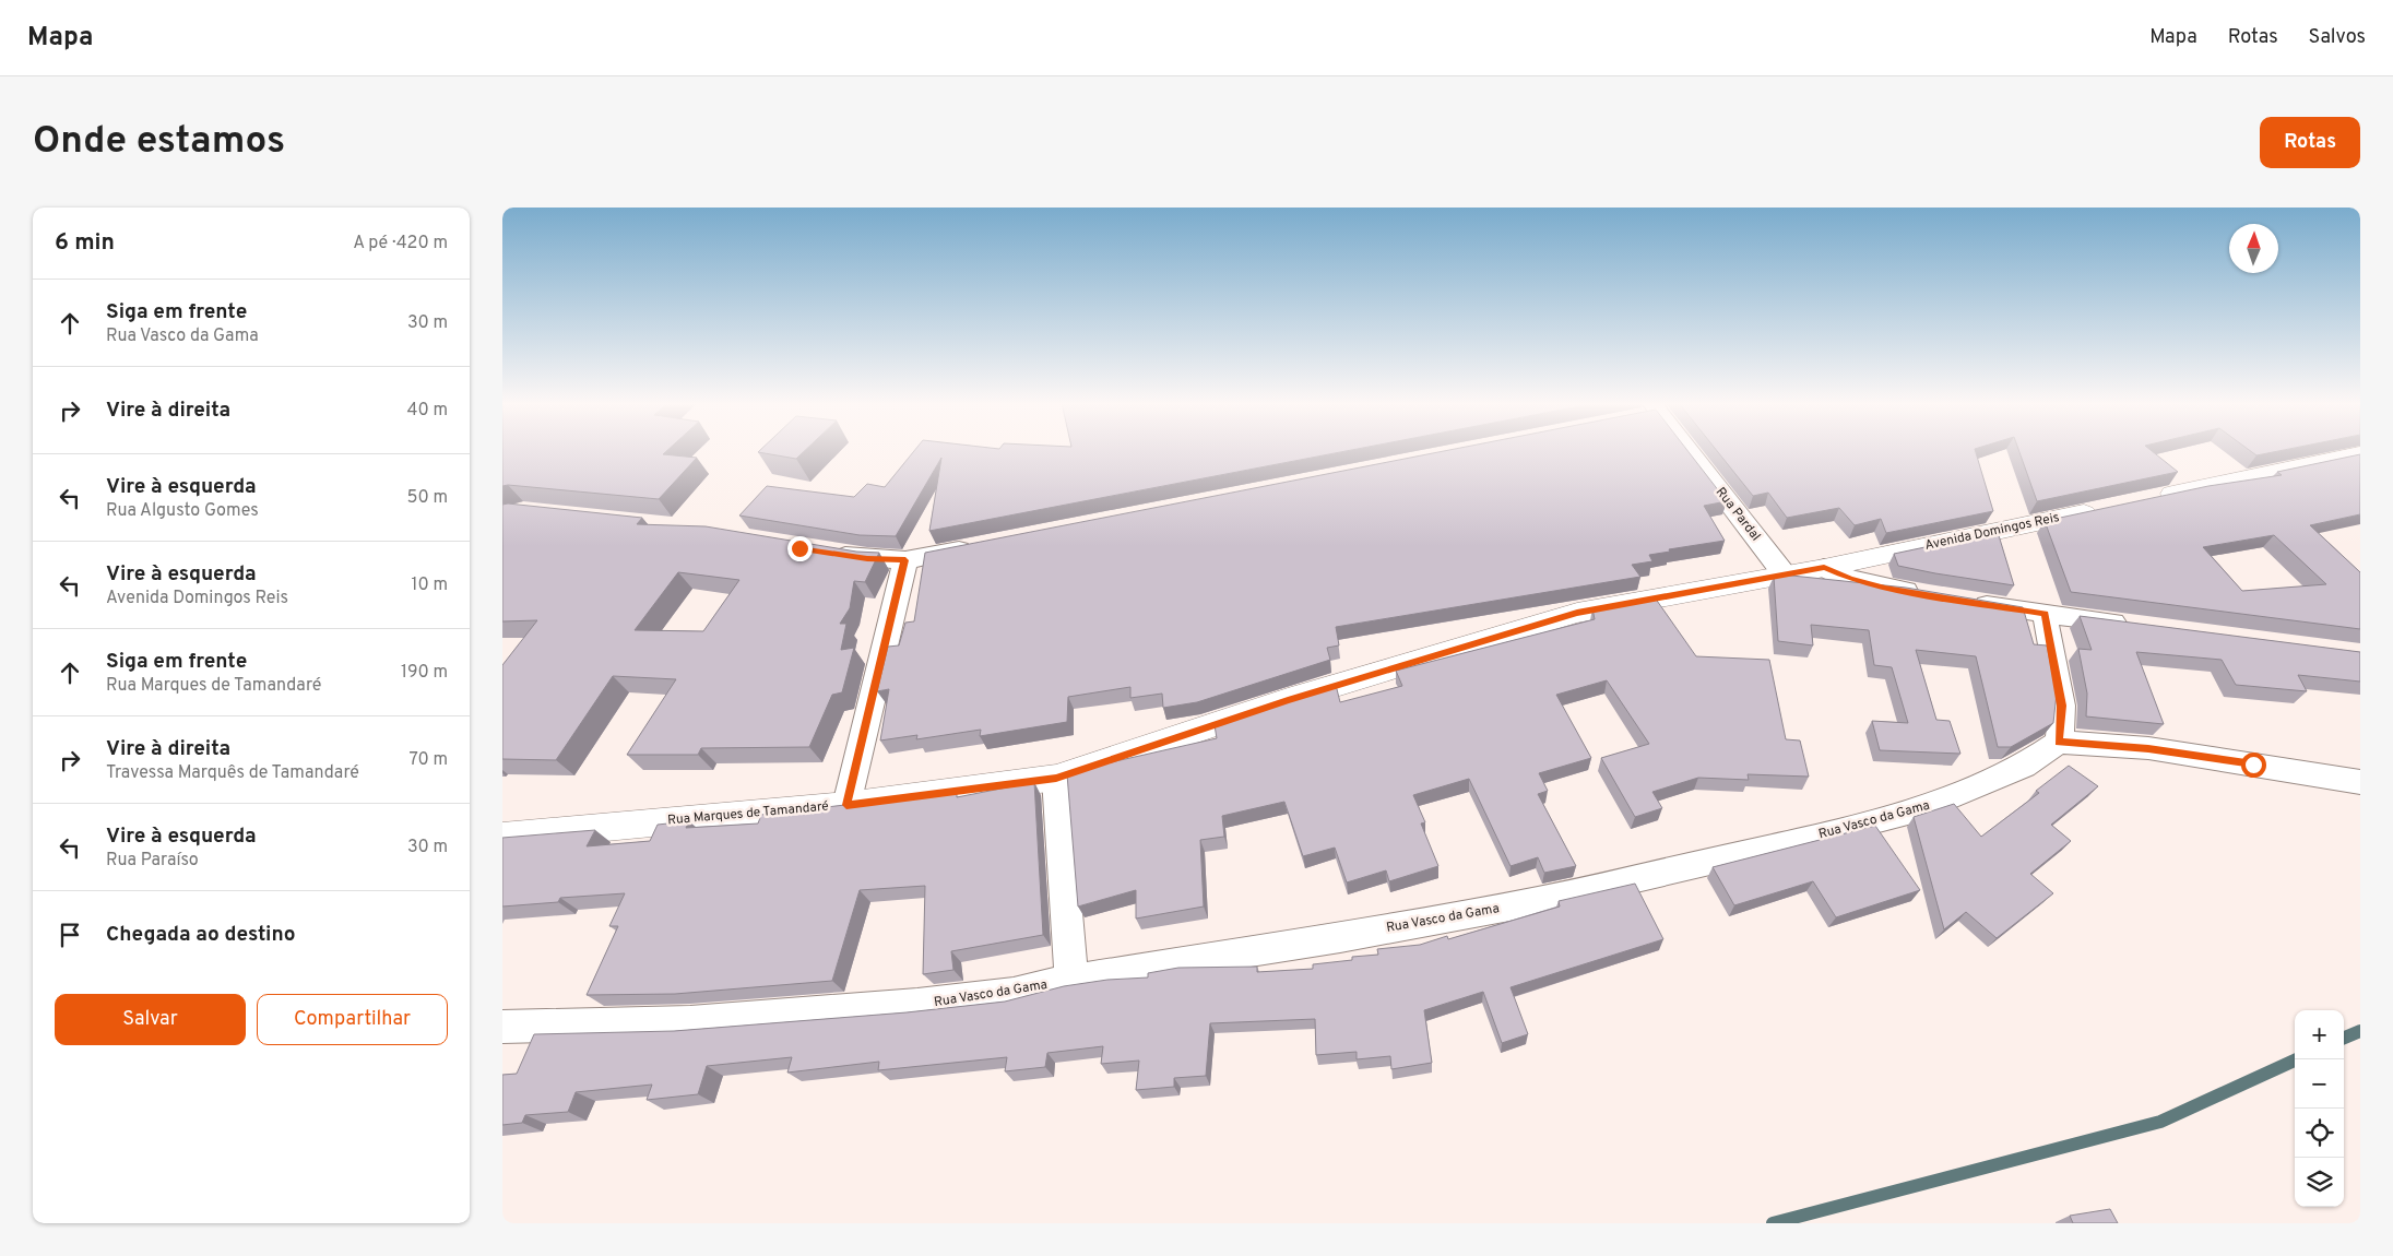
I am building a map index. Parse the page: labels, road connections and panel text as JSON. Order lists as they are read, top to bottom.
{
  "streets": {
    "street": [
      "Rua Pardal",
      "Avenida Domingos Reis",
      "Rua Marques de Tamandaré",
      "Rua Vasco da Gama"
    ]
  },
  "crossings": [
    ["Rua Pardal", "Avenida Domingos Reis"],
    ["Rua Pardal", "Rua Marques de Tamandaré"],
    ["Avenida Domingos Reis", "Rua Marques de Tamandaré"]
  ],
  "north": "top",
  "page": {
    "header": "Mapa",
    "nav": ["Mapa", "Rotas", "Salvos"],
    "buttons": [
      "Rotas",
      ["Salvar", "Compartilhar"]
    ],
    "title": "Onde estamos",
    "heading": ["6 min", "A pé · 420 m"],
    "list": [
      ["Siga em frente", "Rua Vasco da Gama", "30 m"],
      ["Vire à direita", "40 m"],
      ["Vire à esquerda", "Rua Algusto Gomes", "50 m"],
      ["Vire à esquerda", "Avenida Domingos Reis", "10 m"],
      ["Siga em frente", "Rua Marques de Tamandaré", "190 m"],
      ["Vire à direita", "Travessa Marquês de Tamandaré", "70 m"],
      ["Vire à esquerda", "Rua Paraíso", "30 m"],
      "Chegada ao destino"
    ],
    "map_buttons": ["+", "−"]
  }
}
